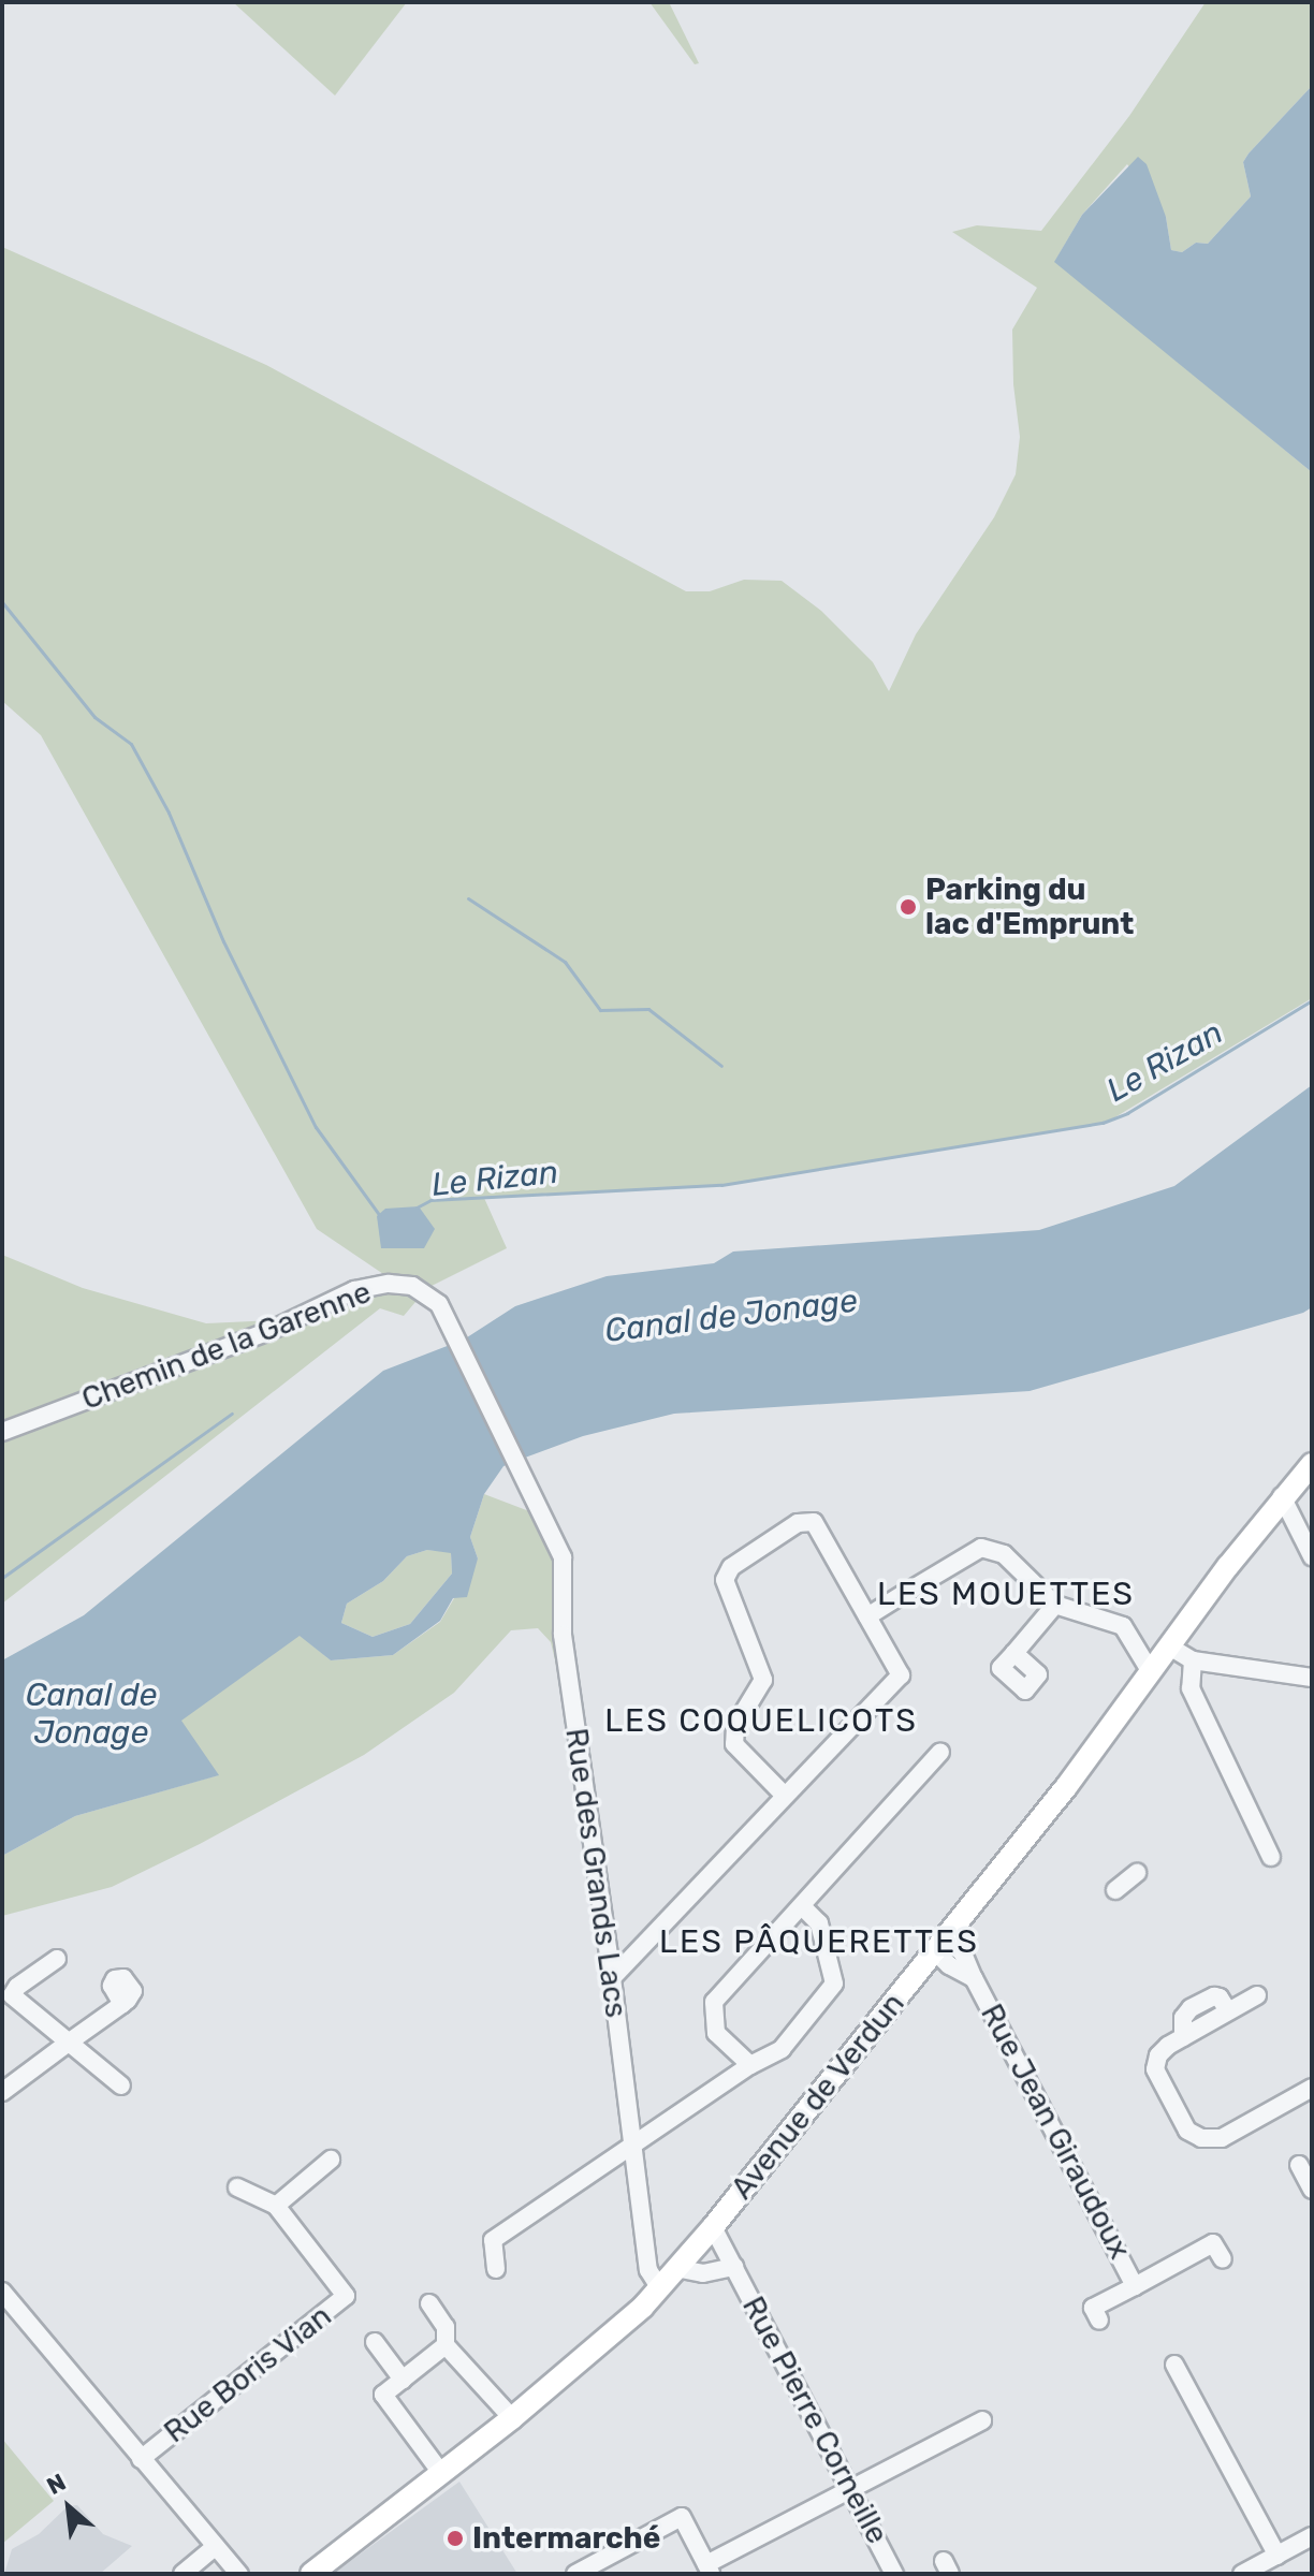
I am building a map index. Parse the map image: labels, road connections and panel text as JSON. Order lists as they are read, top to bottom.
{
  "streets": {
    "main road": ["Avenue de Verdun"],
    "street": [
      "Chemin de la Garenne",
      "Rue des Grands Lacs",
      "Rue Jean Giraudoux",
      "Rue Boris Vian",
      "Rue Pierre Corneille"
    ]
  },
  "crossings": [
    ["Chemin de la Garenne", "Rue des Grands Lacs"],
    ["Rue des Grands Lacs", "Avenue de Verdun"],
    ["Avenue de Verdun", "Rue Jean Giraudoux"],
    ["Avenue de Verdun", "Rue Pierre Corneille"]
  ],
  "districts": ["LES MOUETTES", "LES COQUELICOTS", "LES PÂQUERETTES"],
  "water": ["Le Rizan", "Canal de Jonage"],
  "places": ["Parking du lac d'Emprunt", "Intermarché"],
  "north": "top left"
}
